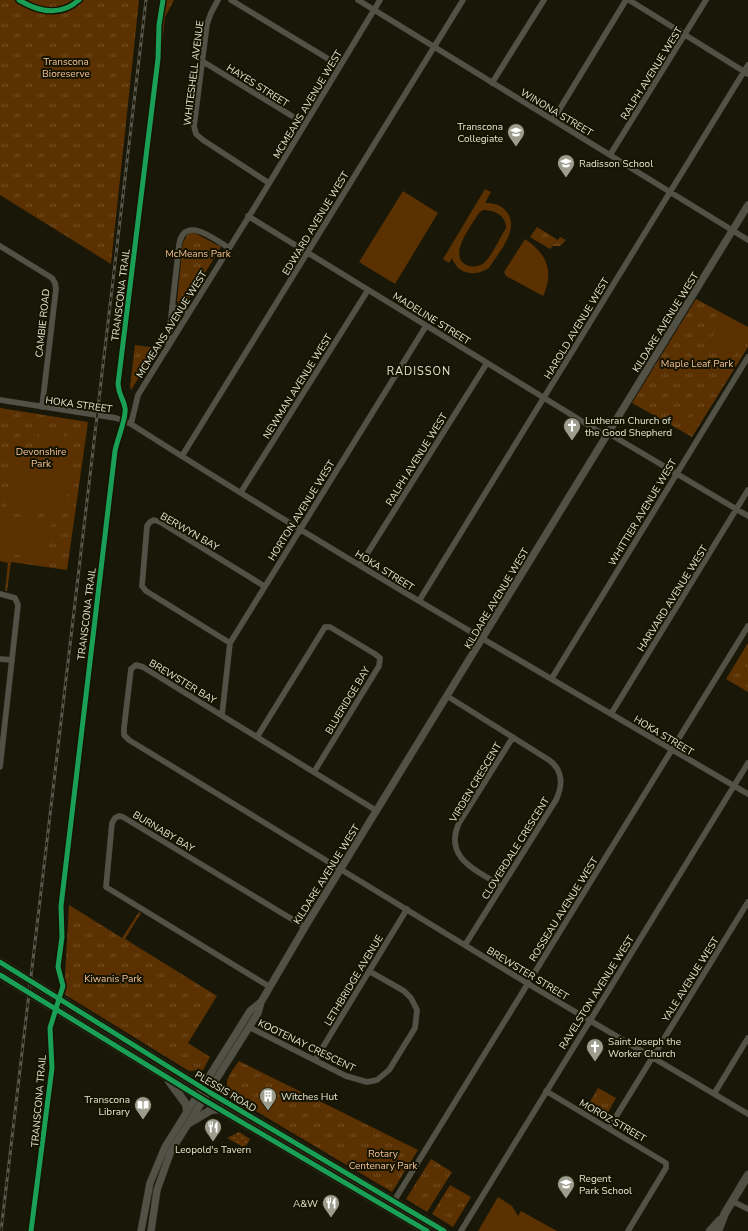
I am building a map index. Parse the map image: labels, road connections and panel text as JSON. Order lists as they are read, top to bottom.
{
  "streets": {
    "main road": ["PLESSIS ROAD"],
    "street": [
      "WHITESHELL AVENUE",
      "RALPH AVENUE WEST",
      "HAYES STREET",
      "MCMEANS AVENUE WEST",
      "WINONA STREET",
      "EDWARD AVENUE WEST",
      "MADELINE STREET",
      "KILDARE AVENUE WEST",
      "CAMBIE ROAD",
      "HAROLD AVENUE WEST",
      "NEWMAN AVENUE WEST",
      "HOKA STREET",
      "HORTON AVENUE WEST",
      "WHITTIER AVENUE WEST",
      "BERWYN BAY",
      "HARVARD AVENUE WEST",
      "BREWSTER BAY",
      "BLUERIDGE BAY",
      "VIRDEN CRESCENT",
      "BURNABY BAY",
      "CLOVERDALE CRESCENT",
      "ROSSEAU AVENUE WEST",
      "BREWSTER STREET",
      "YALE AVENUE WEST",
      "LETHBRIDGE AVENUE",
      "RAVELSTON AVENUE WEST",
      "KOOTENAY CRESCENT",
      "MOROZ STREET"
    ],
    "cycle path": ["TRANSCONA TRAIL"]
  },
  "crossings": [
    ["WHITESHELL AVENUE", "HAYES STREET"],
    ["WHITESHELL AVENUE", "MCMEANS AVENUE WEST"],
    ["RALPH AVENUE WEST", "WINONA STREET"],
    ["RALPH AVENUE WEST", "MADELINE STREET"],
    ["RALPH AVENUE WEST", "HOKA STREET"],
    ["HAYES STREET", "MCMEANS AVENUE WEST"],
    ["MCMEANS AVENUE WEST", "WINONA STREET"],
    ["MCMEANS AVENUE WEST", "MADELINE STREET"],
    ["MCMEANS AVENUE WEST", "HOKA STREET"],
    ["WINONA STREET", "EDWARD AVENUE WEST"],
    ["WINONA STREET", "KILDARE AVENUE WEST"],
    ["WINONA STREET", "HAROLD AVENUE WEST"],
    ["EDWARD AVENUE WEST", "MADELINE STREET"],
    ["EDWARD AVENUE WEST", "HOKA STREET"],
    ["MADELINE STREET", "KILDARE AVENUE WEST"],
    ["MADELINE STREET", "HAROLD AVENUE WEST"],
    ["MADELINE STREET", "NEWMAN AVENUE WEST"],
    ["MADELINE STREET", "HORTON AVENUE WEST"],
    ["MADELINE STREET", "WHITTIER AVENUE WEST"],
    ["MADELINE STREET", "HARVARD AVENUE WEST"],
    ["KILDARE AVENUE WEST", "HOKA STREET"],
    ["KILDARE AVENUE WEST", "BREWSTER BAY"],
    ["KILDARE AVENUE WEST", "BURNABY BAY"],
    ["KILDARE AVENUE WEST", "CLOVERDALE CRESCENT"],
    ["KILDARE AVENUE WEST", "BREWSTER STREET"],
    ["KILDARE AVENUE WEST", "KOOTENAY CRESCENT"],
    ["KILDARE AVENUE WEST", "PLESSIS ROAD"],
    ["CAMBIE ROAD", "HOKA STREET"],
    ["HAROLD AVENUE WEST", "HOKA STREET"],
    ["NEWMAN AVENUE WEST", "HOKA STREET"],
    ["HOKA STREET", "HORTON AVENUE WEST"],
    ["HOKA STREET", "WHITTIER AVENUE WEST"],
    ["HOKA STREET", "HARVARD AVENUE WEST"],
    ["HOKA STREET", "ROSSEAU AVENUE WEST"],
    ["HOKA STREET", "RAVELSTON AVENUE WEST"],
    ["HORTON AVENUE WEST", "BERWYN BAY"],
    ["HORTON AVENUE WEST", "BREWSTER BAY"],
    ["BREWSTER BAY", "BLUERIDGE BAY"],
    ["BREWSTER BAY", "BREWSTER STREET"],
    ["VIRDEN CRESCENT", "CLOVERDALE CRESCENT"],
    ["CLOVERDALE CRESCENT", "BREWSTER STREET"],
    ["ROSSEAU AVENUE WEST", "BREWSTER STREET"],
    ["ROSSEAU AVENUE WEST", "PLESSIS ROAD"],
    ["BREWSTER STREET", "YALE AVENUE WEST"],
    ["BREWSTER STREET", "LETHBRIDGE AVENUE"],
    ["BREWSTER STREET", "RAVELSTON AVENUE WEST"],
    ["YALE AVENUE WEST", "MOROZ STREET"],
    ["LETHBRIDGE AVENUE", "KOOTENAY CRESCENT"],
    ["RAVELSTON AVENUE WEST", "MOROZ STREET"]
  ],
  "districts": ["RADISSON"],
  "parks": [
    "Transcona Bioreserve",
    "McMeans Park",
    "Maple Leaf Park",
    "Devonshire Park",
    "Kiwanis Park",
    "Rotary Centenary Park"
  ],
  "places": {
    "school or university": ["Transcona Collegiate", "Radisson School", "Regent Park School"],
    "church": ["Lutheran Church of the Good Shepherd", "Saint Joseph the Worker Church"],
    "building": ["Witches Hut"],
    "library": ["Transcona Library"],
    "restaurant": ["Leopold's Tavern", "A&W"]
  }
}
